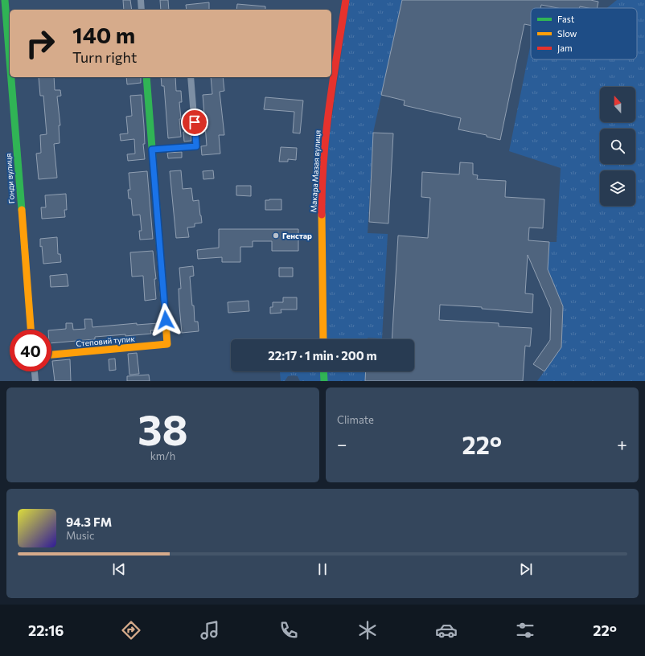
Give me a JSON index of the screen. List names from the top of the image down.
{
  "streets": {
    "street": ["Макара Мазая вулиця", "Гонди вулиця", "Степовий тупик"]
  },
  "places": ["Генстар"],
  "legend": ["Fast", "Slow", "Jam"],
  "north": "top",
  "page": {
    "turn": ["140 m", "Turn right"],
    "limit": "40",
    "trip": "22:17 · 1 min · 200 m",
    "tile": [
      ["38", "km/h"],
      "Climate"
    ],
    "heat": ["−", "22°", "+"],
    "song": ["94.3 FM", "Music"],
    "tabs": ["22:16", "22°"]
  }
}
